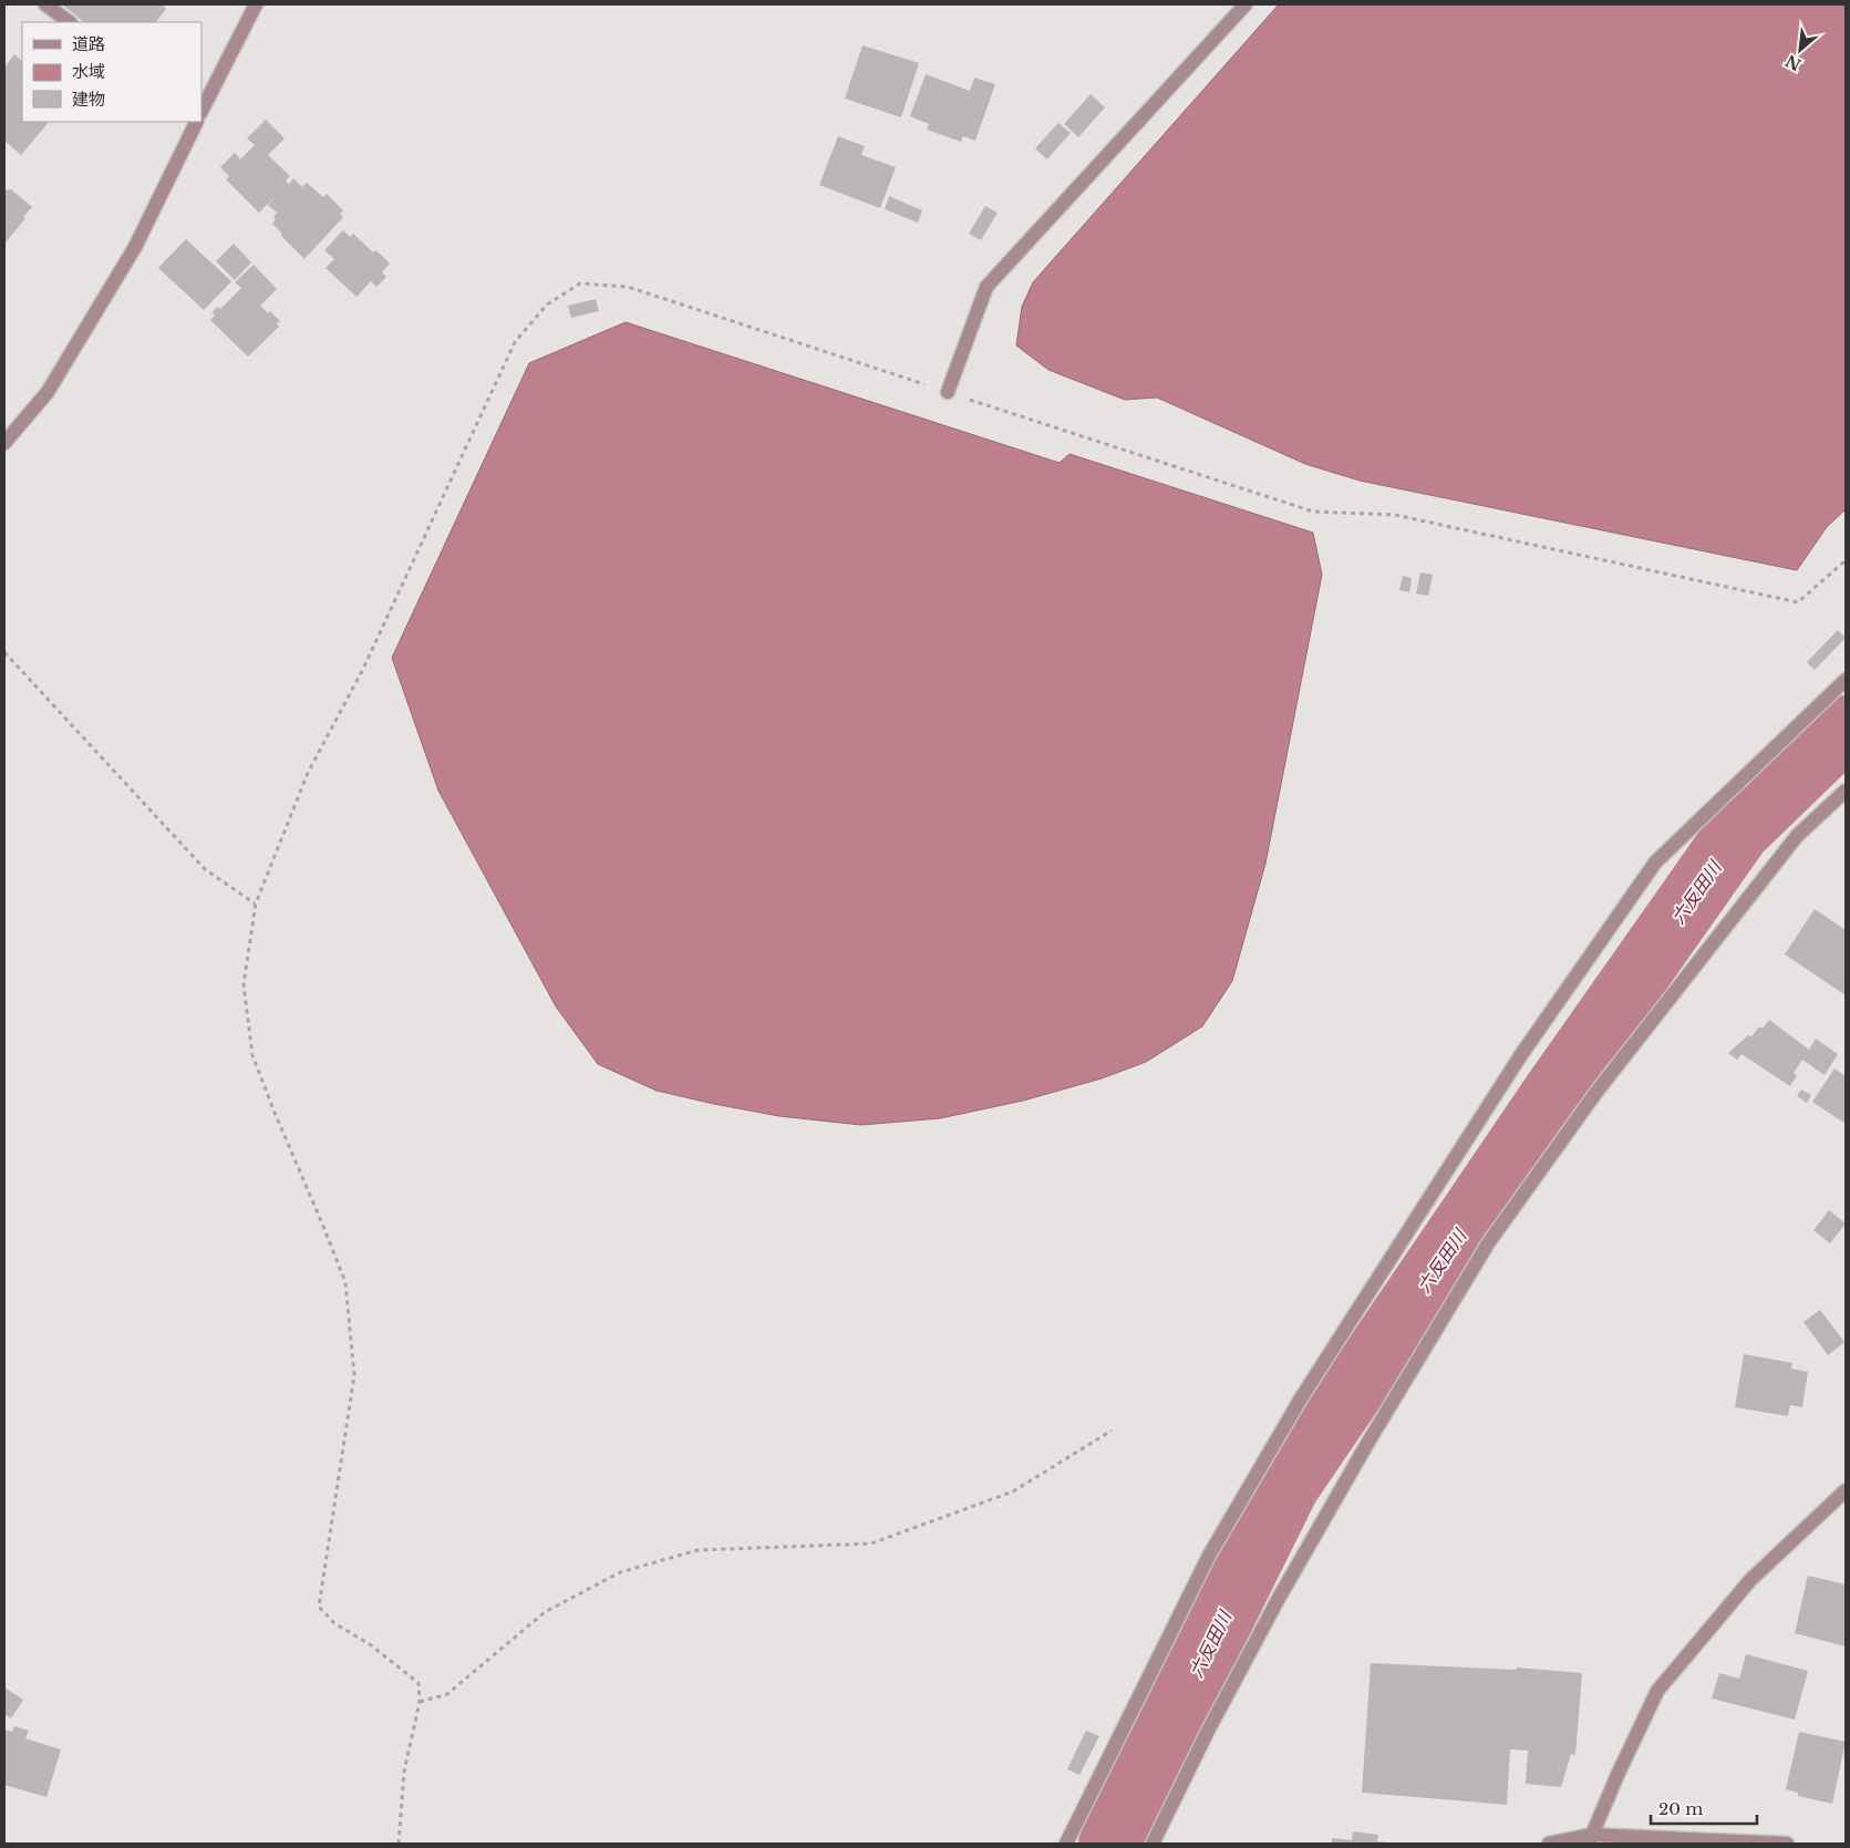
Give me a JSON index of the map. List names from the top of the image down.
{
  "water": ["六反田川"],
  "legend": ["道路", "水域", "建物"],
  "scale_bar": "20 m",
  "north": "bottom left"
}
